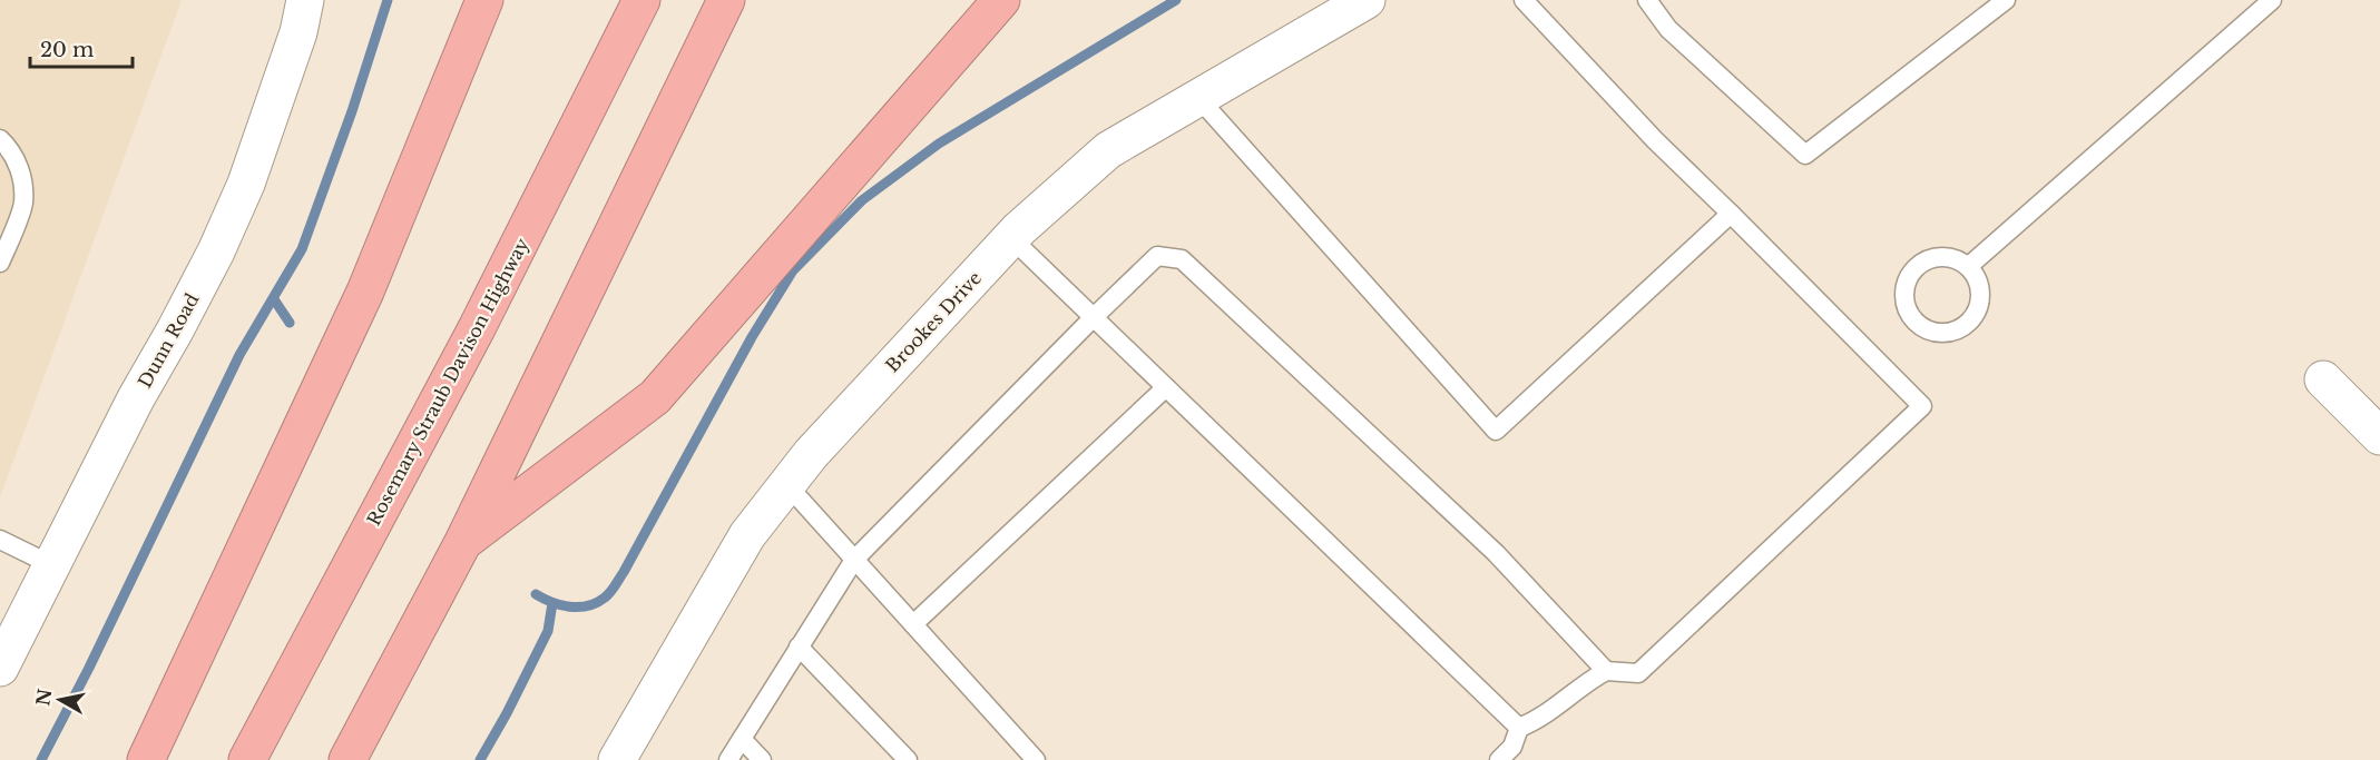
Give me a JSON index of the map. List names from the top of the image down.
{
  "streets": {
    "highway": ["Rosemary Straub Davison Highway"],
    "street": ["Brookes Drive", "Dunn Road"]
  },
  "scale_bar": "20 m",
  "north": "left"
}
